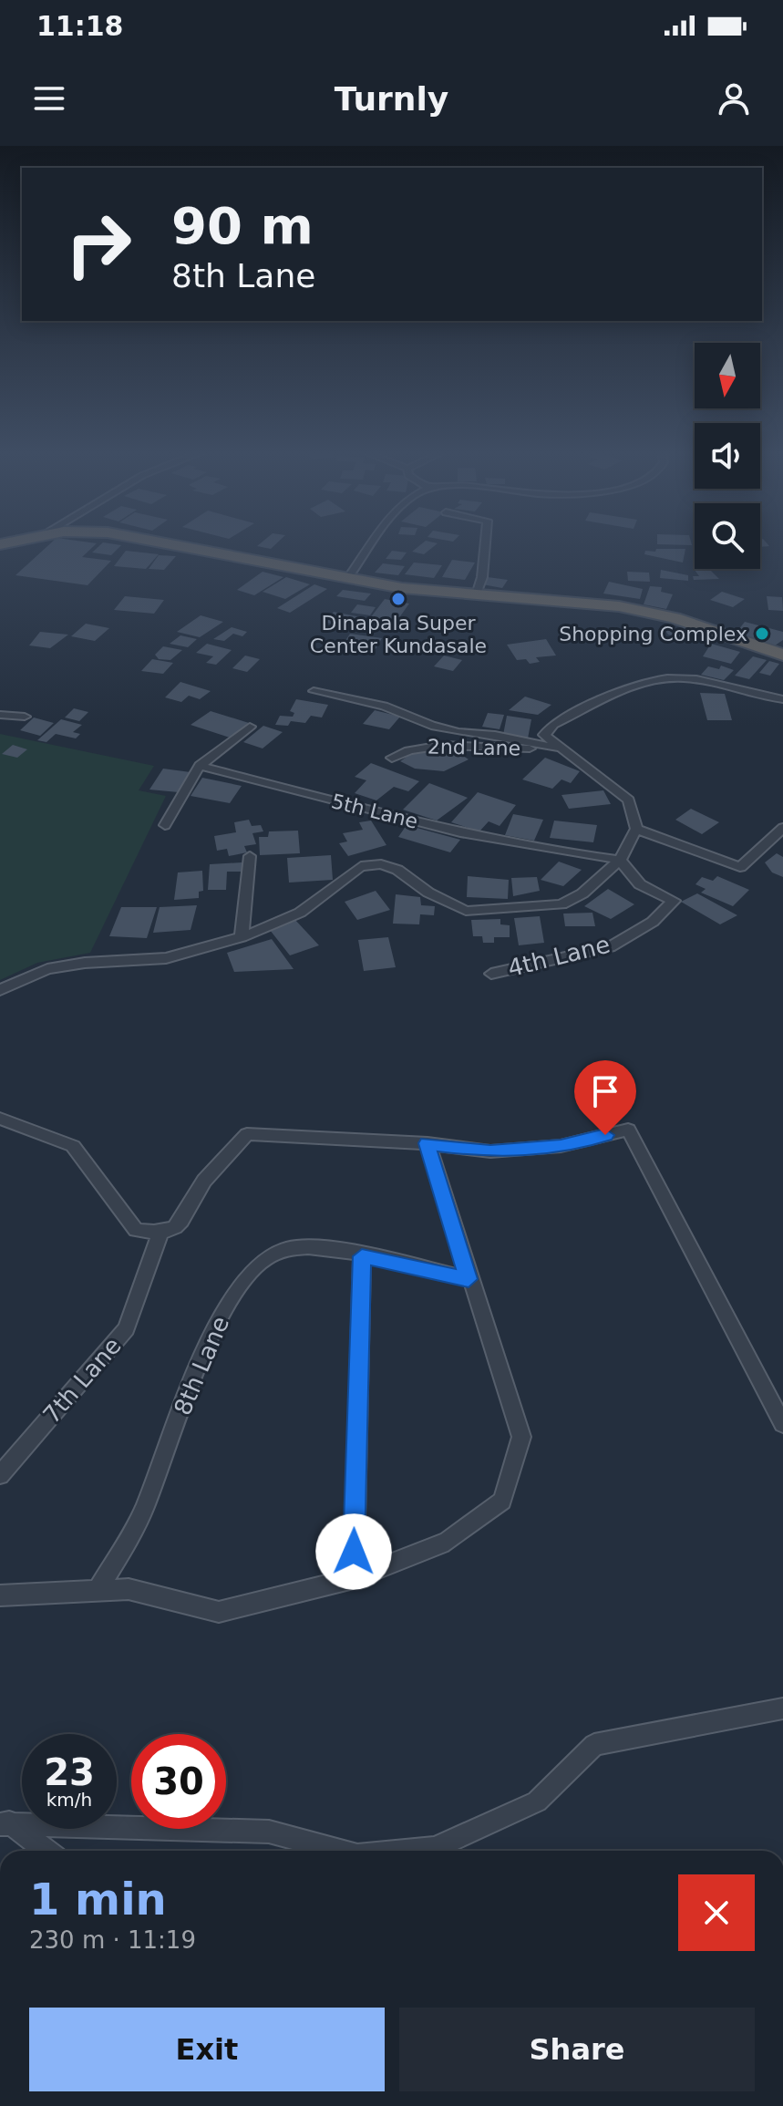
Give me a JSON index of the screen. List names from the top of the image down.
{
  "streets": {
    "street": [
      "2nd Lane",
      "5th Lane",
      "4th Lane",
      "8th Lane",
      "7th Lane"
    ]
  },
  "crossings": [
    ["5th Lane", "4th Lane"]
  ],
  "places": ["Dinapala Super Center Kundasale", "Shopping Complex"],
  "north": "bottom",
  "page": {
    "status": "11:18",
    "header": "Turnly",
    "turn": ["90 m", "8th Lane"],
    "speed": "23 km/h",
    "limit": "30",
    "heading": ["1 min", "230 m · 11:19"],
    "buttons": ["Exit", "Share"]
  }
}
